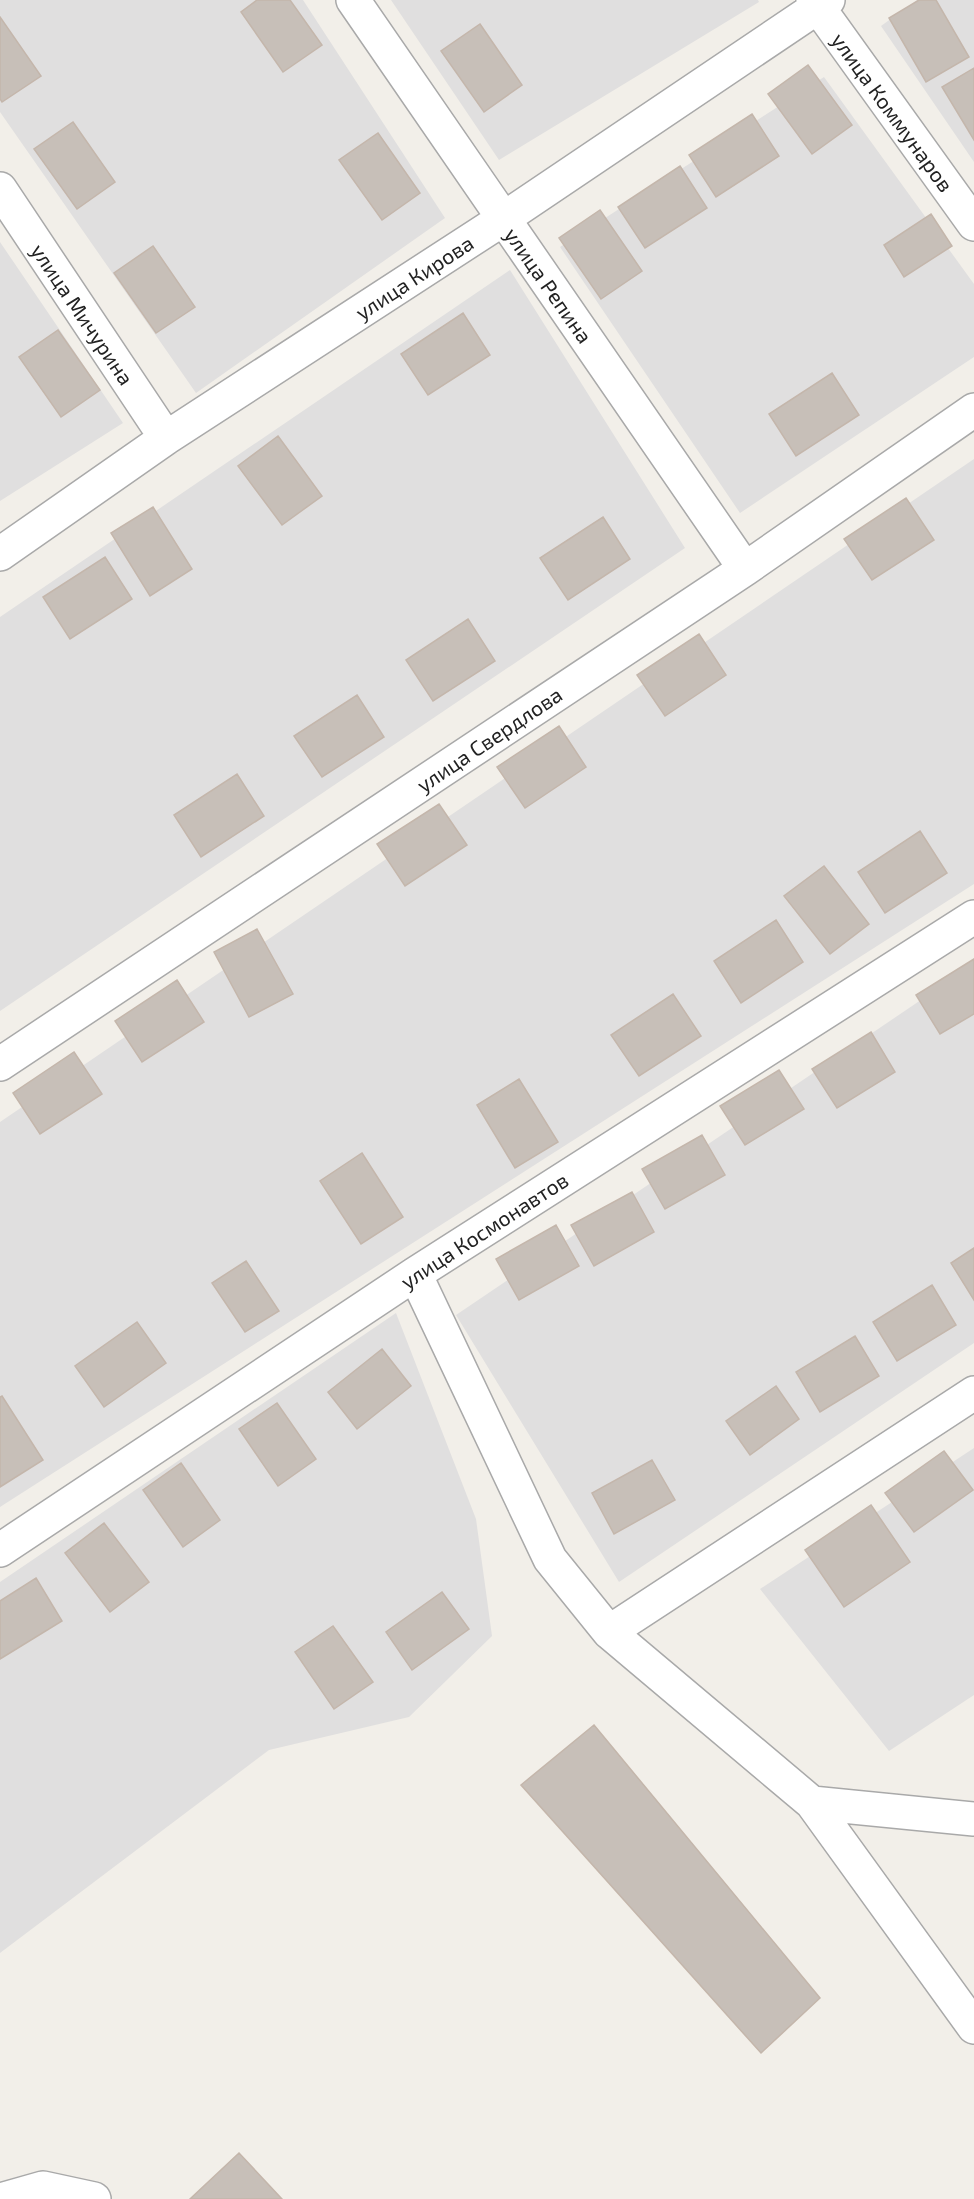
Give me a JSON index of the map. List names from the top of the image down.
{
  "streets": {
    "street": [
      "улица Коммунаров",
      "улица Кирова",
      "улица Репина",
      "улица Мичурина",
      "улица Свердлова",
      "улица Космонавтов"
    ]
  },
  "crossings": [
    ["улица Коммунаров", "улица Кирова"],
    ["улица Кирова", "улица Репина"],
    ["улица Кирова", "улица Мичурина"],
    ["улица Репина", "улица Свердлова"]
  ]
}
